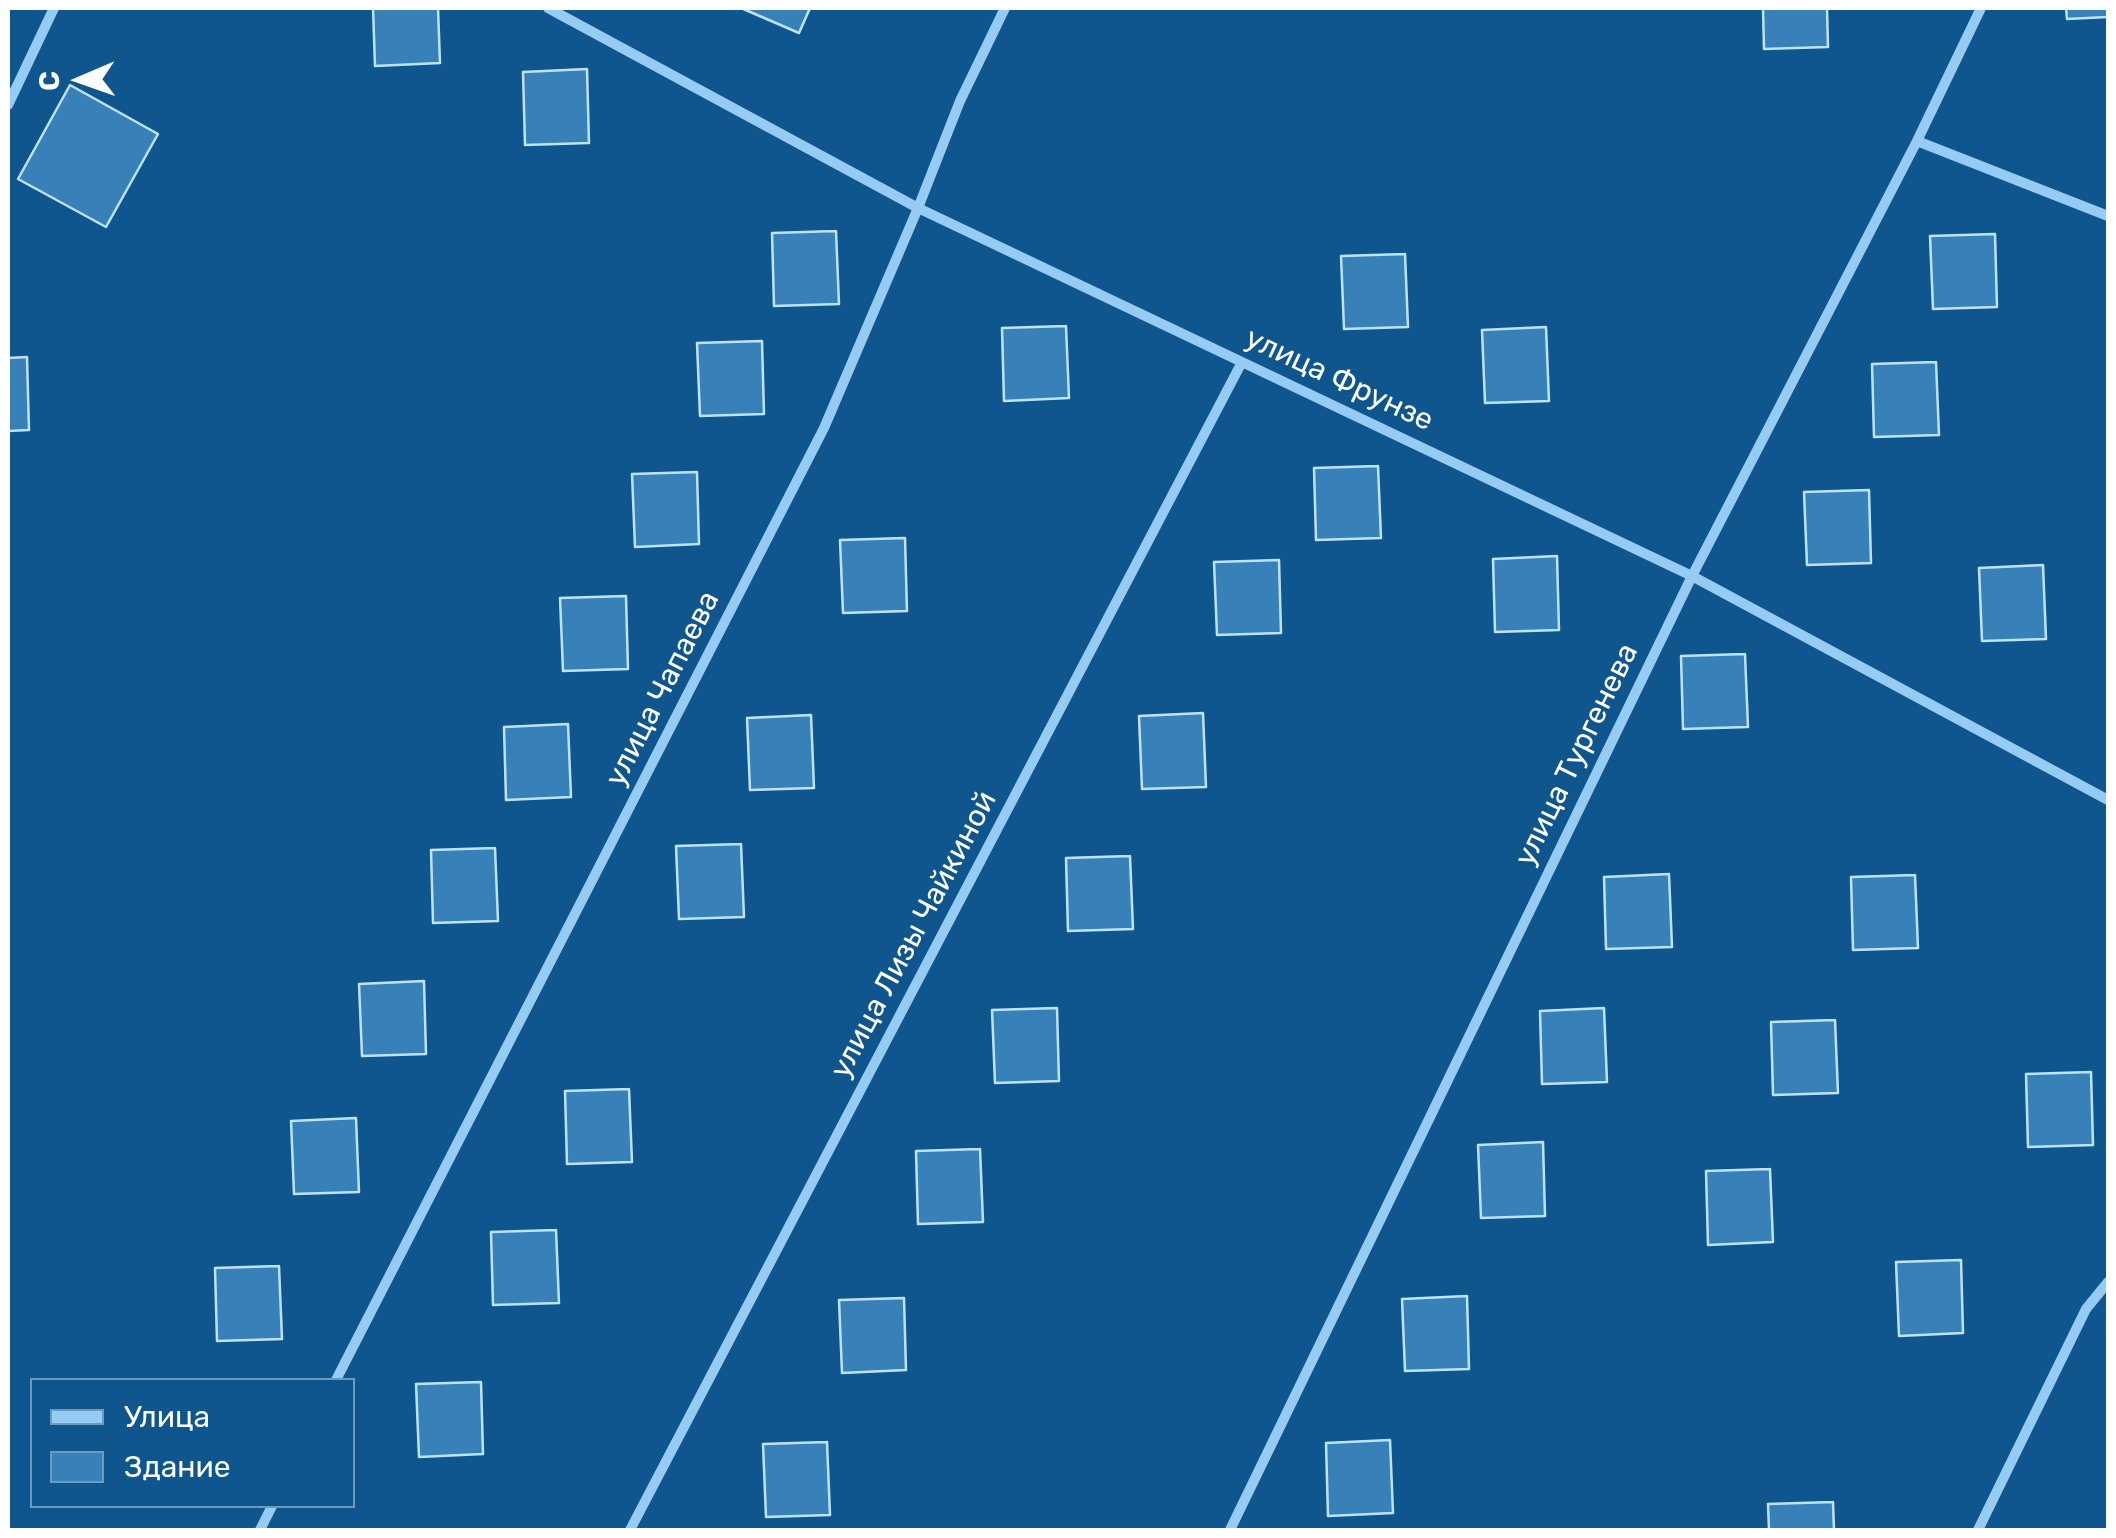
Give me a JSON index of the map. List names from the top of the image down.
{
  "streets": {
    "street": [
      "улица Фрунзе",
      "улица Чапаева",
      "улица Тургенева",
      "улица Лизы Чайкиной"
    ]
  },
  "crossings": [
    ["улица Фрунзе", "улица Чапаева"],
    ["улица Фрунзе", "улица Тургенева"],
    ["улица Фрунзе", "улица Лизы Чайкиной"]
  ],
  "legend": ["Улица", "Здание"],
  "north": "left"
}
